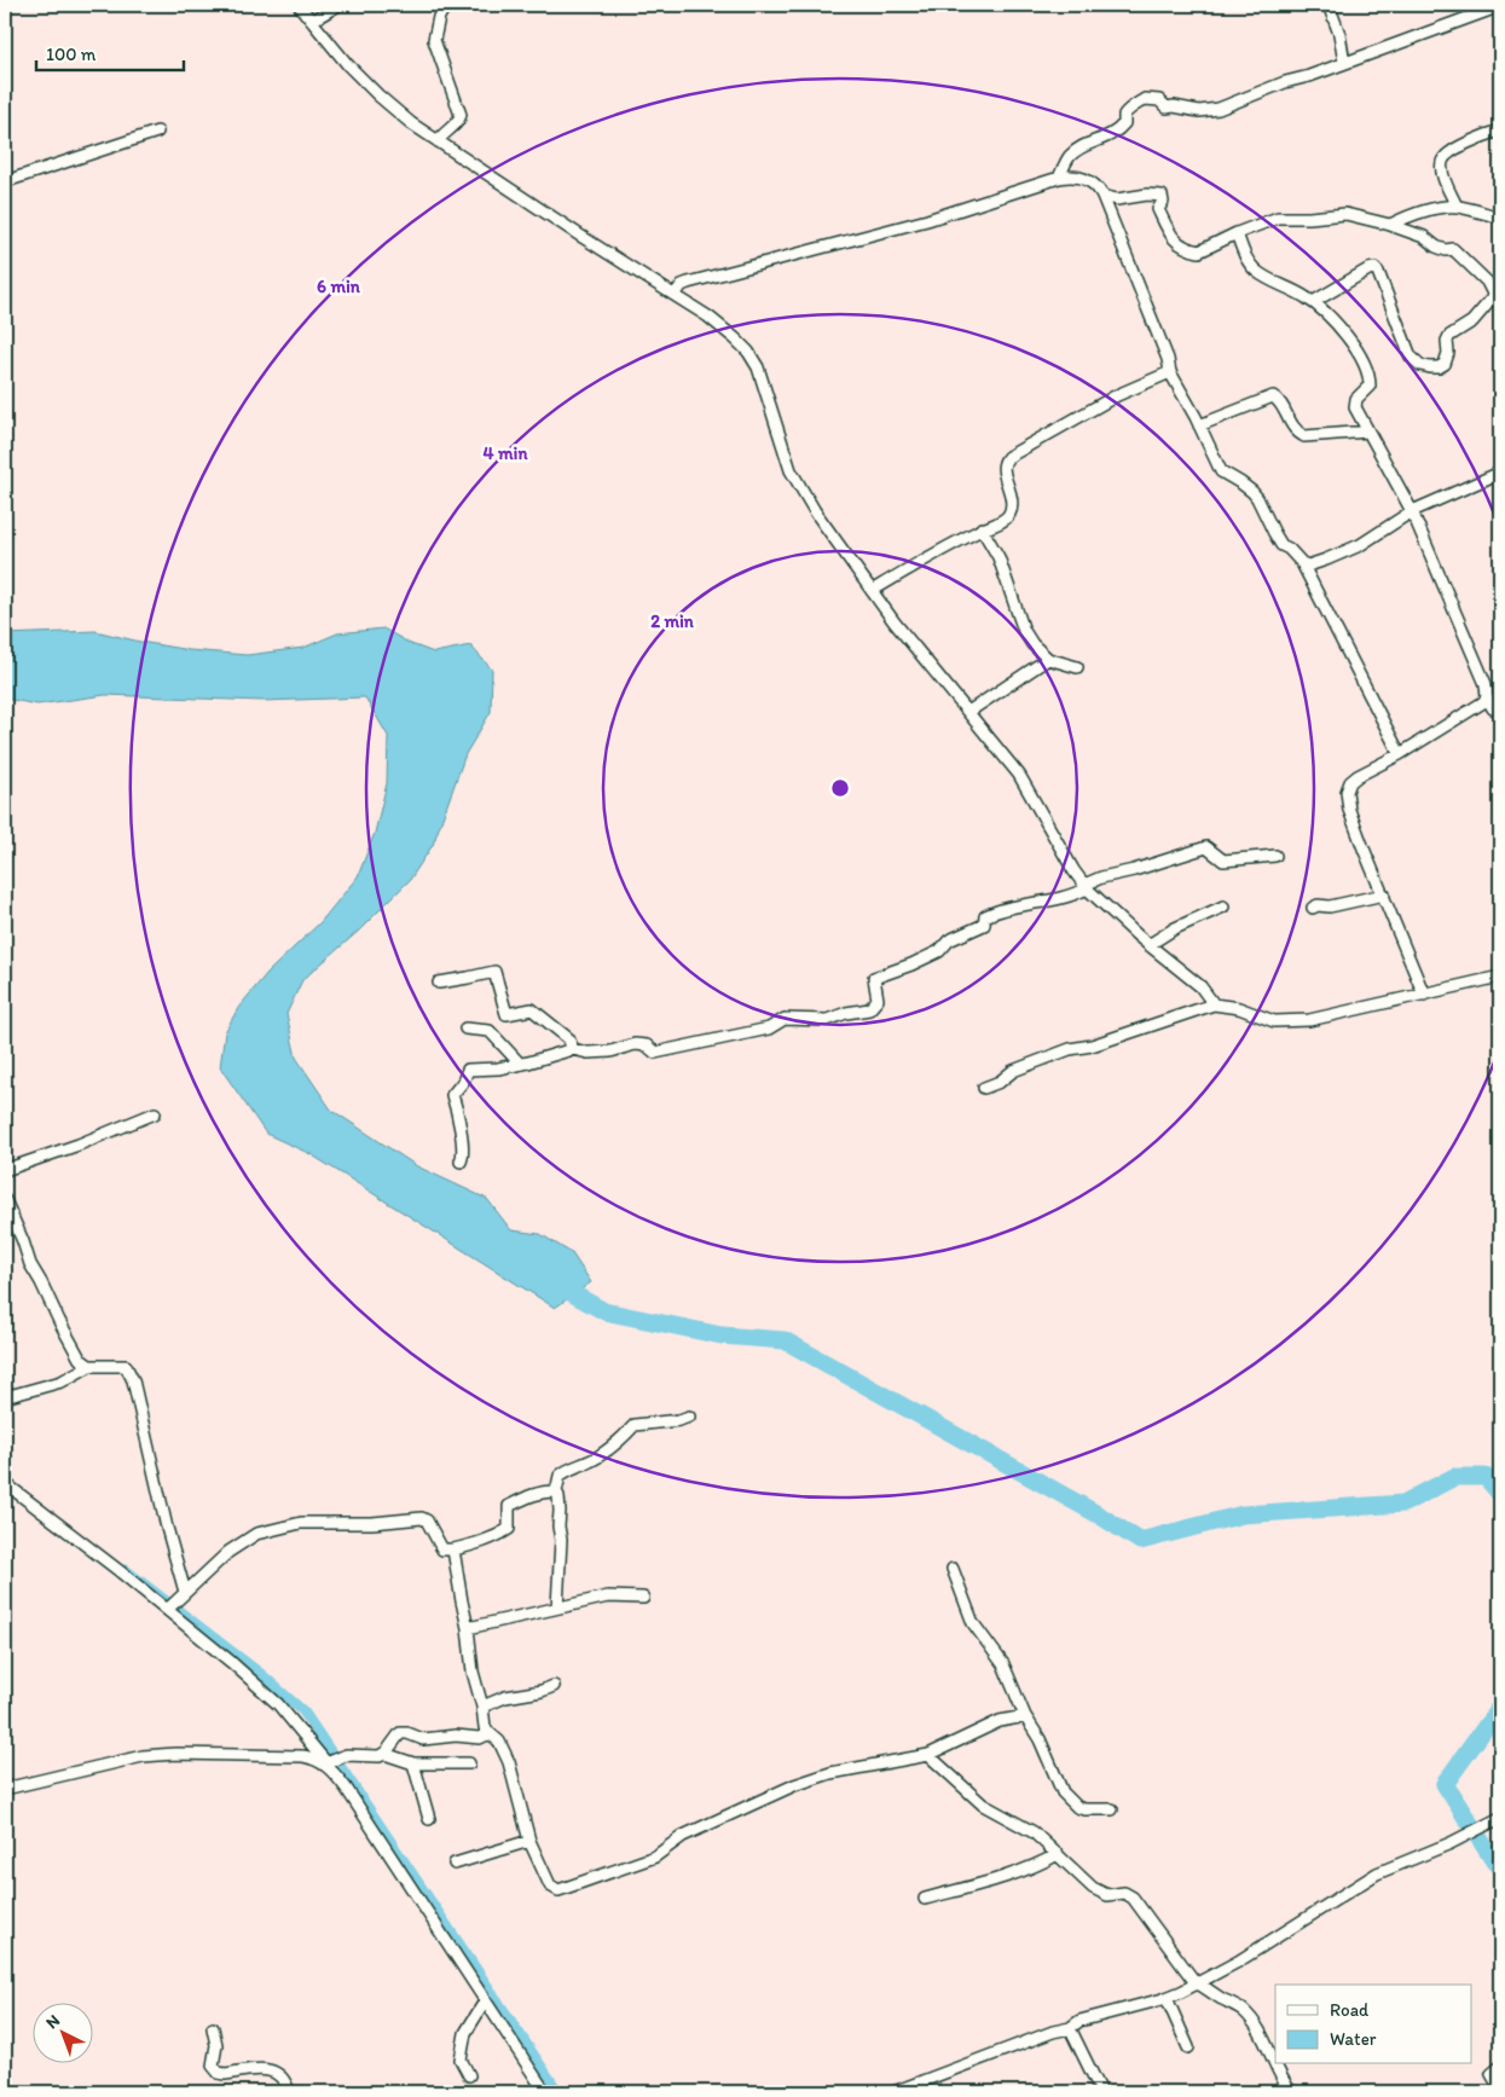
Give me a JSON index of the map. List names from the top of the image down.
{
  "legend": ["Road", "Water"],
  "scale_bar": "100 m",
  "north": "top left",
  "rings": ["6 min", "4 min", "2 min"]
}
